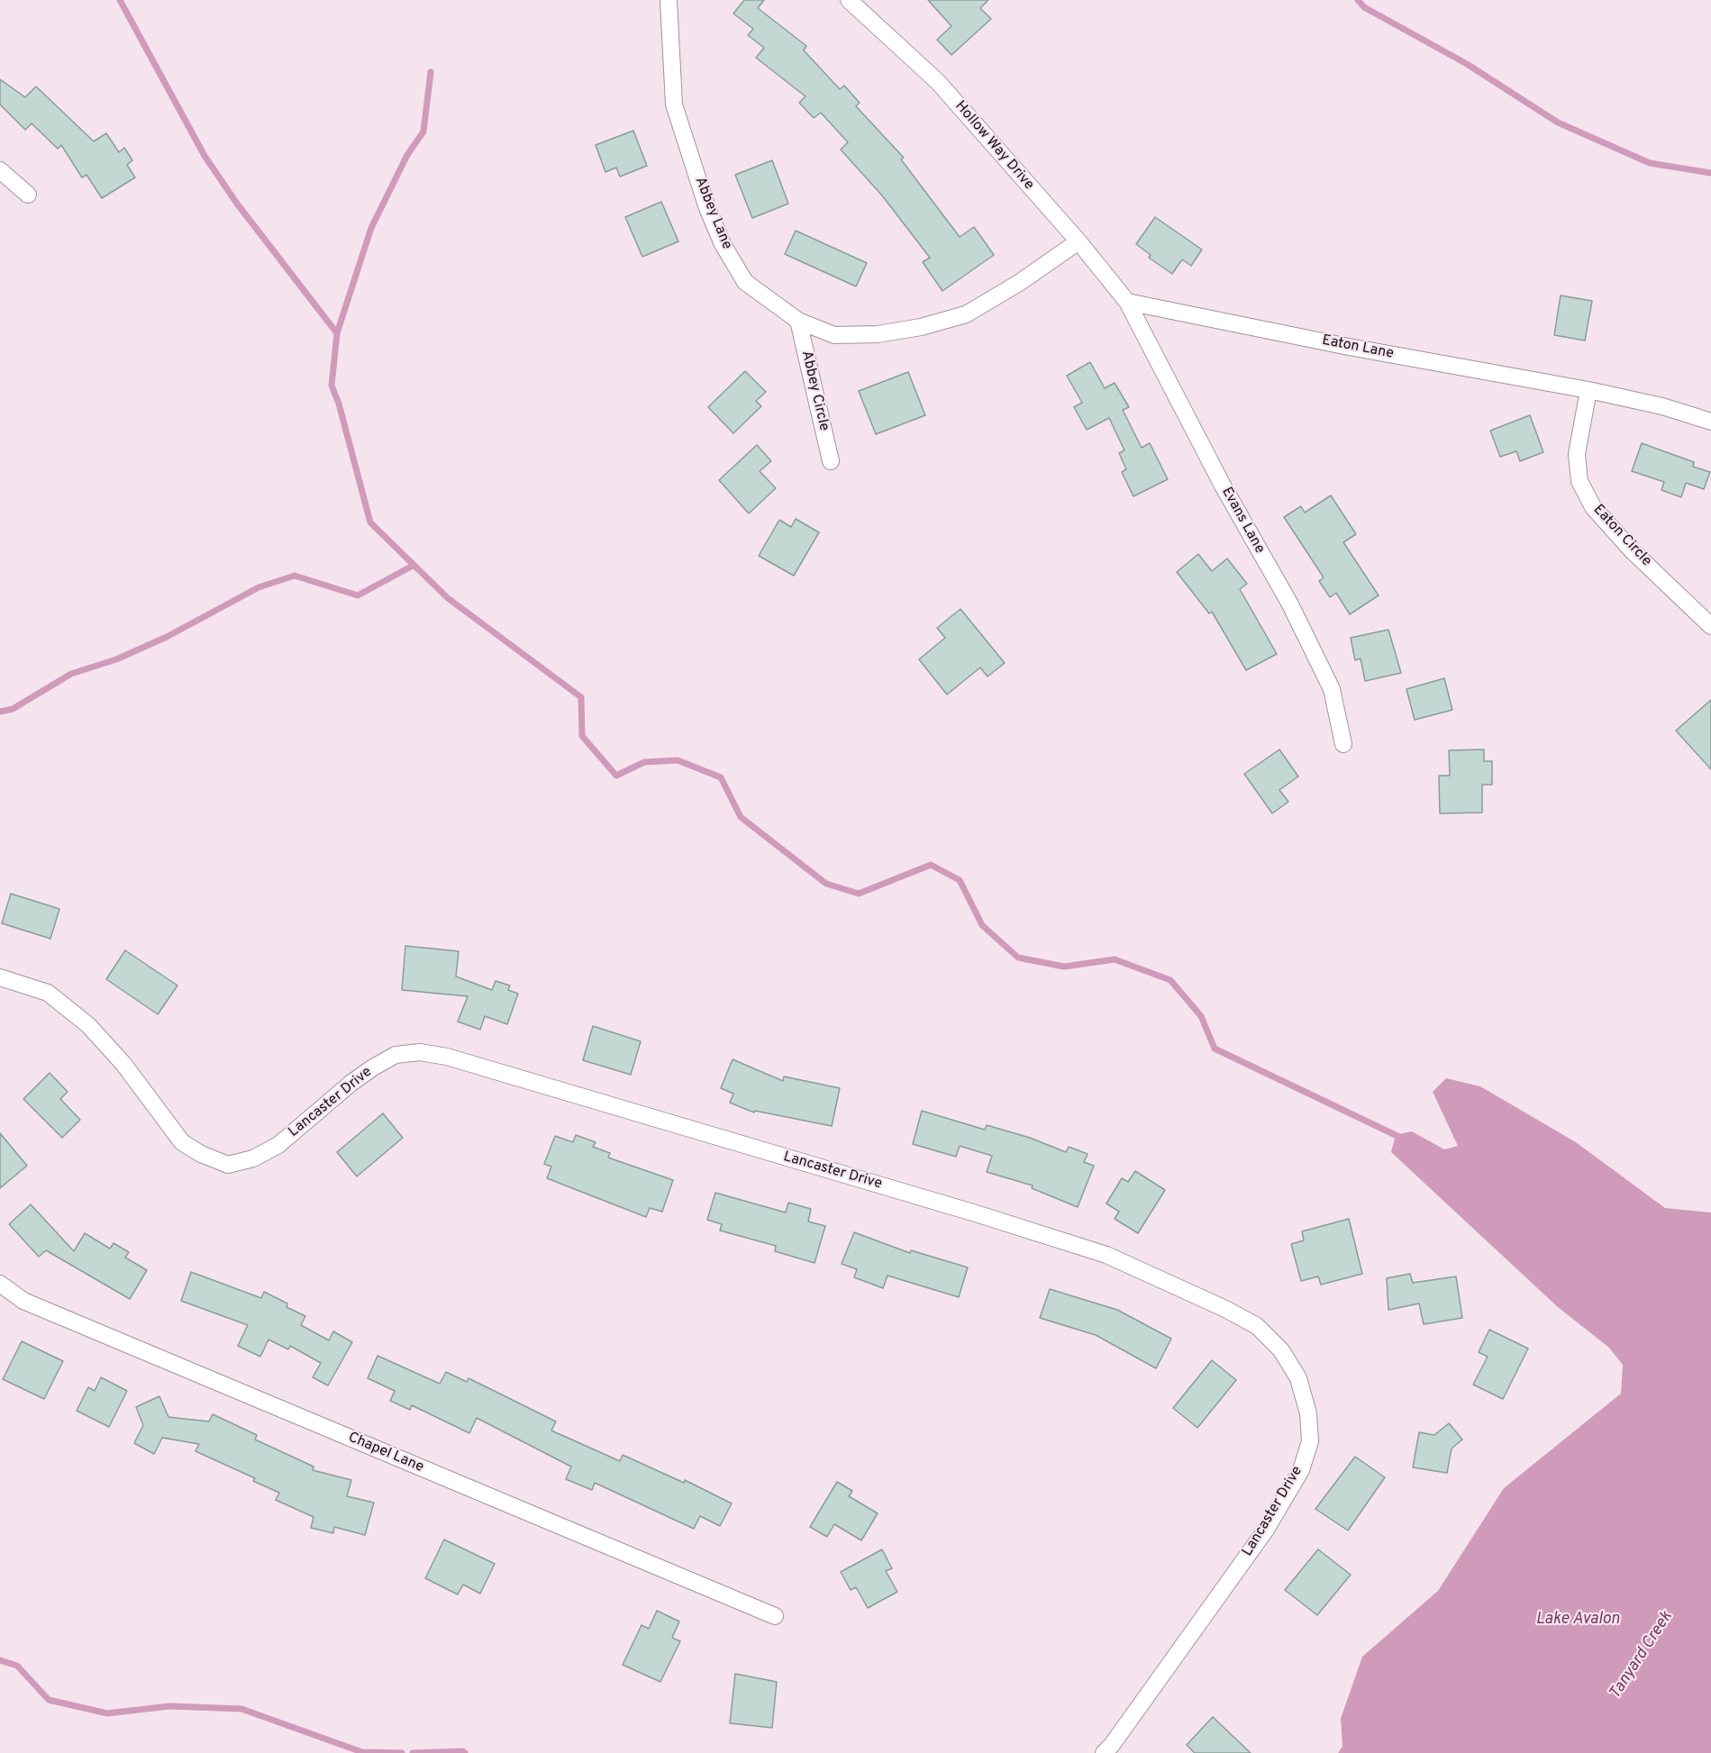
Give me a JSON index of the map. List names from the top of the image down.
{
  "streets": {
    "street": [
      "Hollow Way Drive",
      "Abbey Lane",
      "Eaton Lane",
      "Abbey Circle",
      "Evans Lane",
      "Eaton Circle",
      "Lancaster Drive",
      "Chapel Lane"
    ]
  },
  "crossings": [
    ["Hollow Way Drive", "Abbey Lane"],
    ["Hollow Way Drive", "Eaton Lane"],
    ["Hollow Way Drive", "Evans Lane"],
    ["Abbey Lane", "Abbey Circle"],
    ["Eaton Lane", "Evans Lane"],
    ["Eaton Lane", "Eaton Circle"]
  ],
  "water": ["Lake Avalon", "Tanyard Creek"]
}
